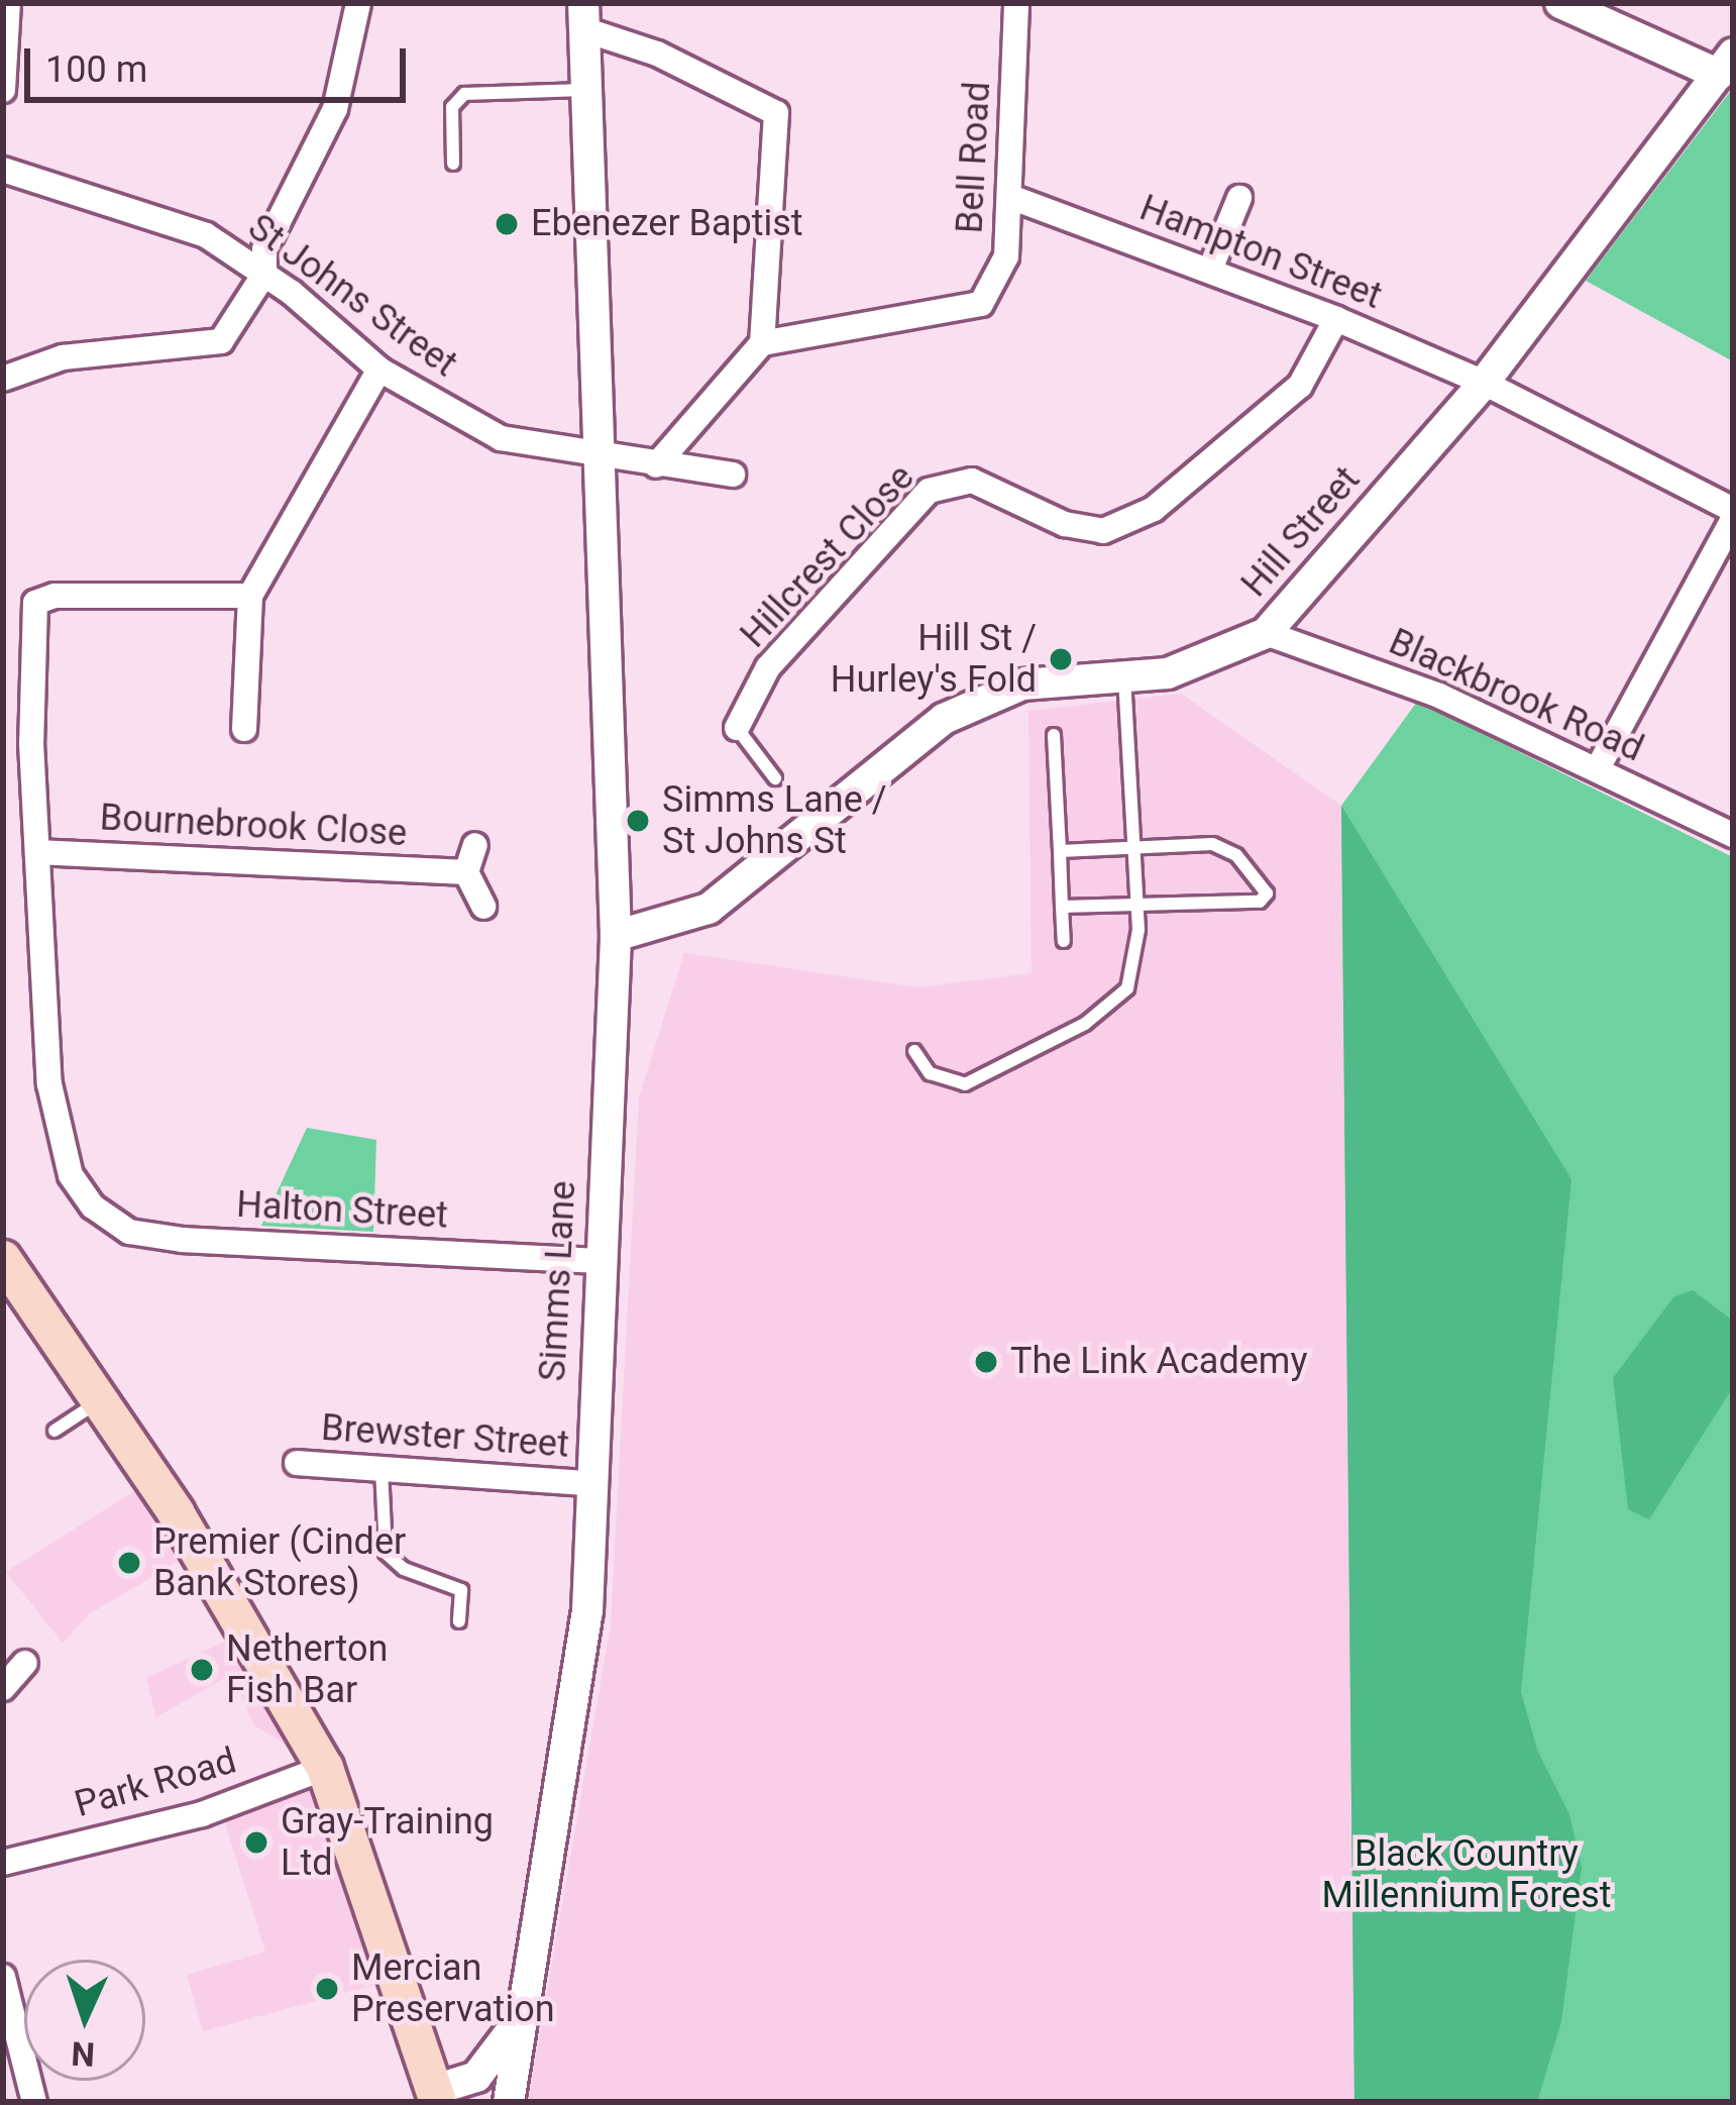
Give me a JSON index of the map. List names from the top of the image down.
{
  "streets": {
    "street": [
      "Bell Road",
      "Hampton Street",
      "St Johns Street",
      "Hill Street",
      "Hillcrest Close",
      "Blackbrook Road",
      "Bournebrook Close",
      "Halton Street",
      "Simms Lane",
      "Brewster Street",
      "Park Road"
    ]
  },
  "crossings": [
    ["Bell Road", "Hampton Street"],
    ["Hampton Street", "Hill Street"],
    ["Hampton Street", "Hillcrest Close"],
    ["St Johns Street", "Simms Lane"],
    ["Hill Street", "Blackbrook Road"],
    ["Hill Street", "Simms Lane"],
    ["Bournebrook Close", "Halton Street"],
    ["Halton Street", "Simms Lane"],
    ["Simms Lane", "Brewster Street"]
  ],
  "parks": ["Black Country Millennium Forest"],
  "places": [
    "Ebenezer Baptist",
    "Hill St / Hurley's Fold",
    "Simms Lane / St Johns St",
    "The Link Academy",
    "Premier (Cinder Bank Stores)",
    "Netherton Fish Bar",
    "Gray-Training Ltd",
    "Mercian Preservation"
  ],
  "scale_bar": "100 m",
  "north": "bottom"
}
